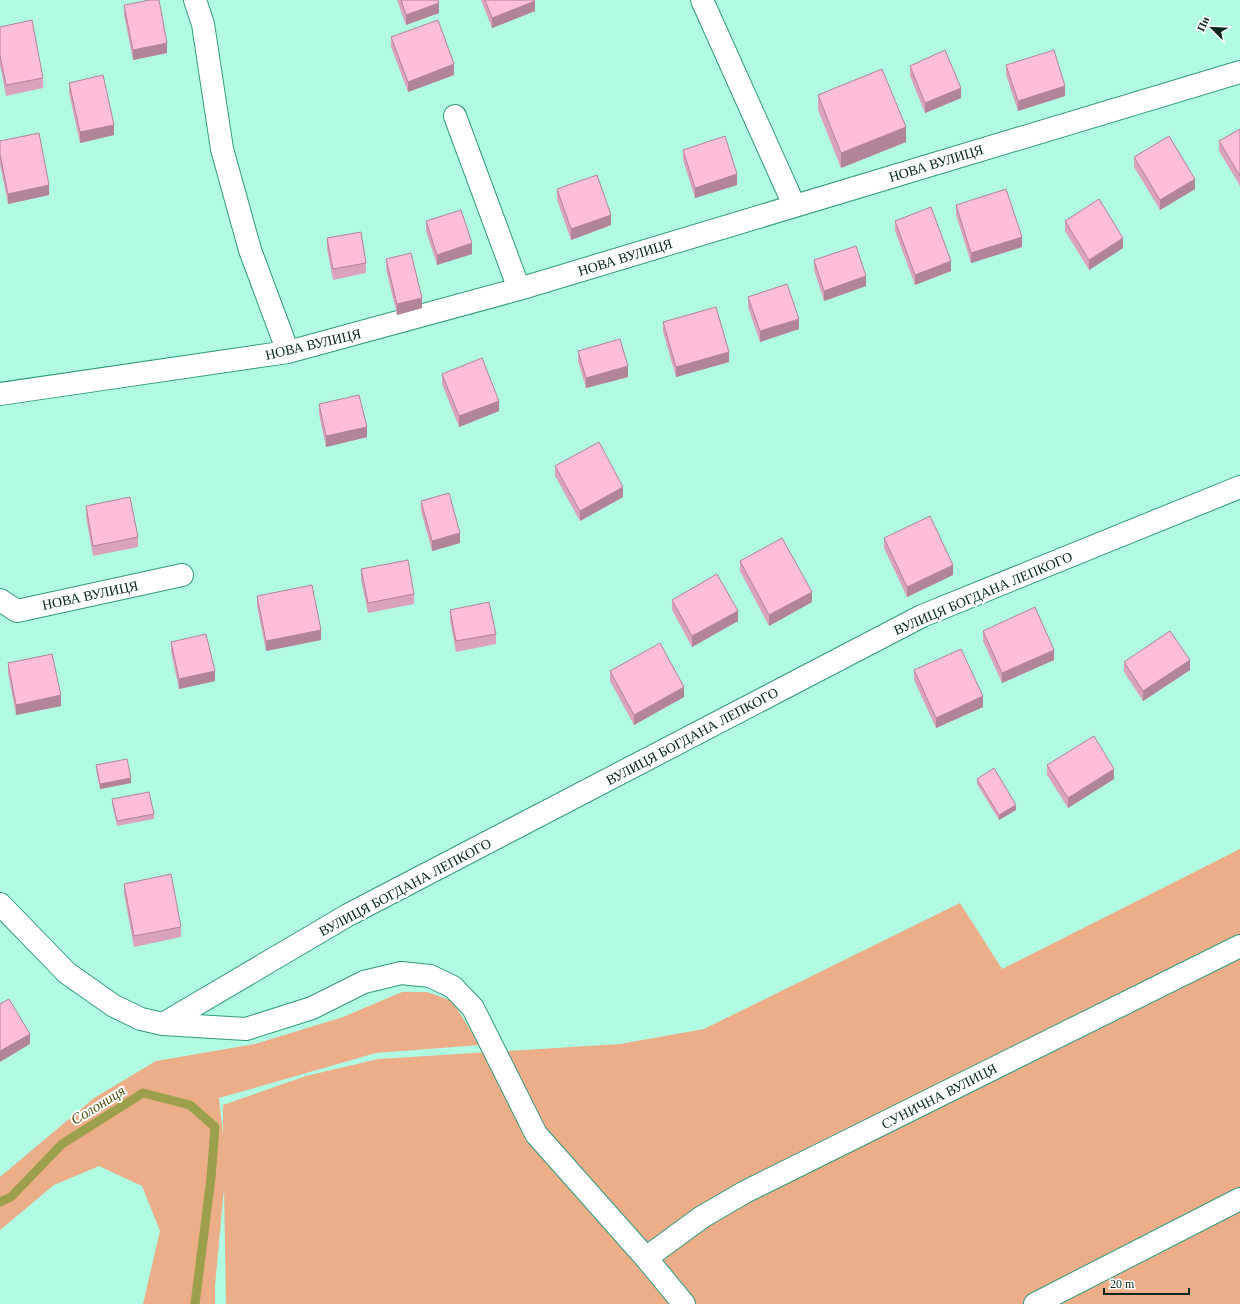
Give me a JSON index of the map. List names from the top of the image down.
{
  "streets": {
    "street": ["НОВА ВУЛИЦЯ", "ВУЛИЦЯ БОГДАНА ЛЕПКОГО", "СУНИЧНА ВУЛИЦЯ"]
  },
  "water": ["Солониця"],
  "scale_bar": "20 m",
  "north": "top left"
}
